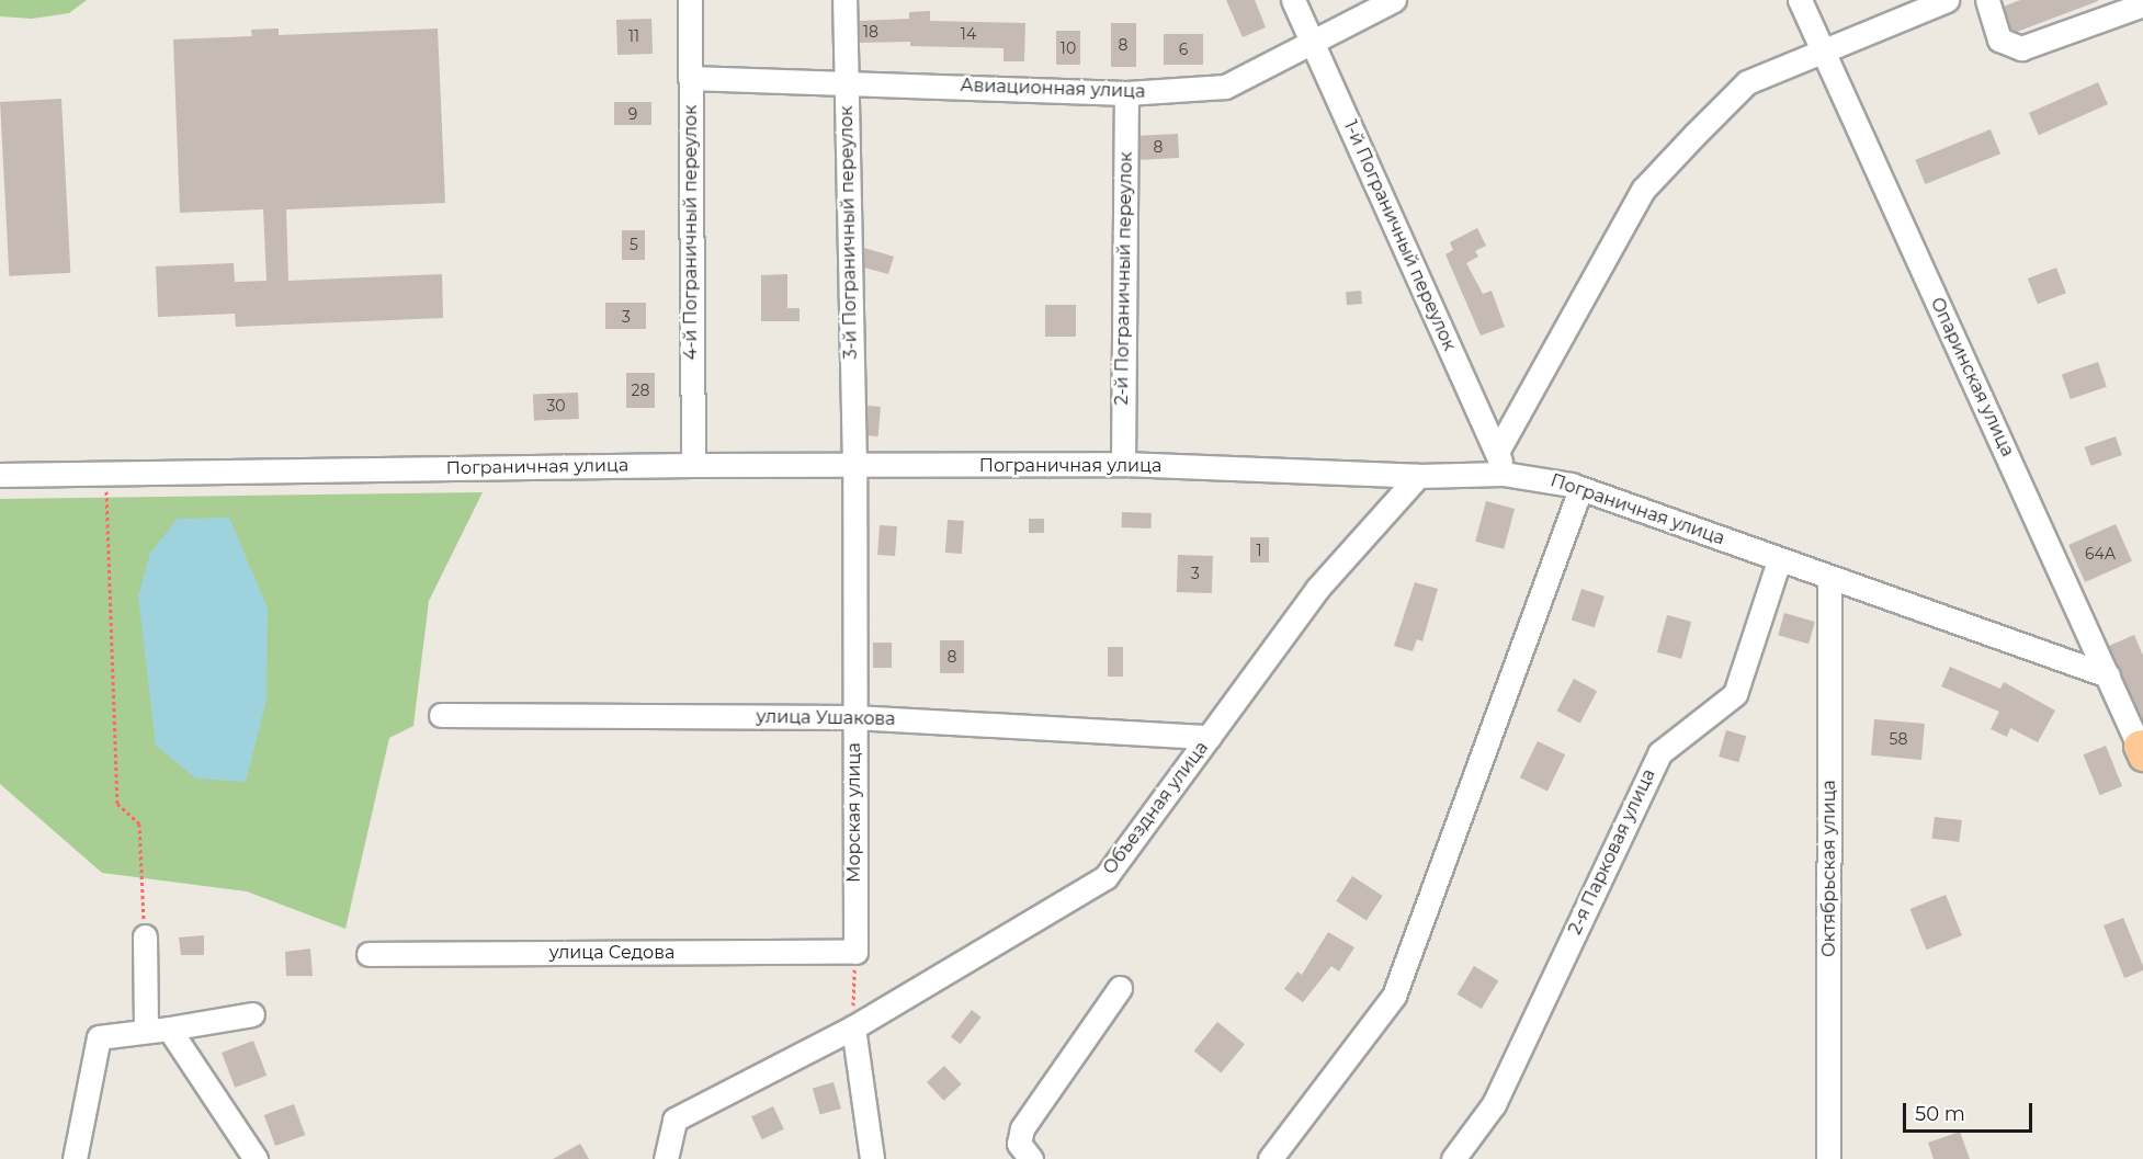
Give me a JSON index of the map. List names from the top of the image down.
{
  "streets": {
    "street": [
      "Авиационная улица",
      "4-й Пограничный переулок",
      "3-й Пограничный переулок",
      "1-й Пограничный переулок",
      "2-й Пограничный переулок",
      "Опаринская улица",
      "Пограничная улица",
      "улица Ушакова",
      "Объездная улица",
      "Морская улица",
      "2-я Парковая улица",
      "Октябрьская улица",
      "улица Седова"
    ]
  },
  "crossings": [
    ["Авиационная улица", "4-й Пограничный переулок"],
    ["Авиационная улица", "3-й Пограничный переулок"],
    ["Авиационная улица", "1-й Пограничный переулок"],
    ["Авиационная улица", "2-й Пограничный переулок"],
    ["4-й Пограничный переулок", "Пограничная улица"],
    ["3-й Пограничный переулок", "Пограничная улица"],
    ["3-й Пограничный переулок", "Морская улица"],
    ["1-й Пограничный переулок", "Пограничная улица"],
    ["2-й Пограничный переулок", "Пограничная улица"],
    ["Опаринская улица", "Пограничная улица"],
    ["Пограничная улица", "Объездная улица"],
    ["Пограничная улица", "Морская улица"],
    ["Пограничная улица", "2-я Парковая улица"],
    ["Пограничная улица", "Октябрьская улица"],
    ["улица Ушакова", "Объездная улица"],
    ["улица Ушакова", "Морская улица"],
    ["Морская улица", "улица Седова"]
  ],
  "house_numbers": [
    "18",
    "14",
    "11",
    "8",
    "10",
    "6",
    "9",
    "8",
    "5",
    "3",
    "28",
    "30",
    "1",
    "64А",
    "3",
    "8",
    "58"
  ],
  "scale_bar": "50 m"
}
